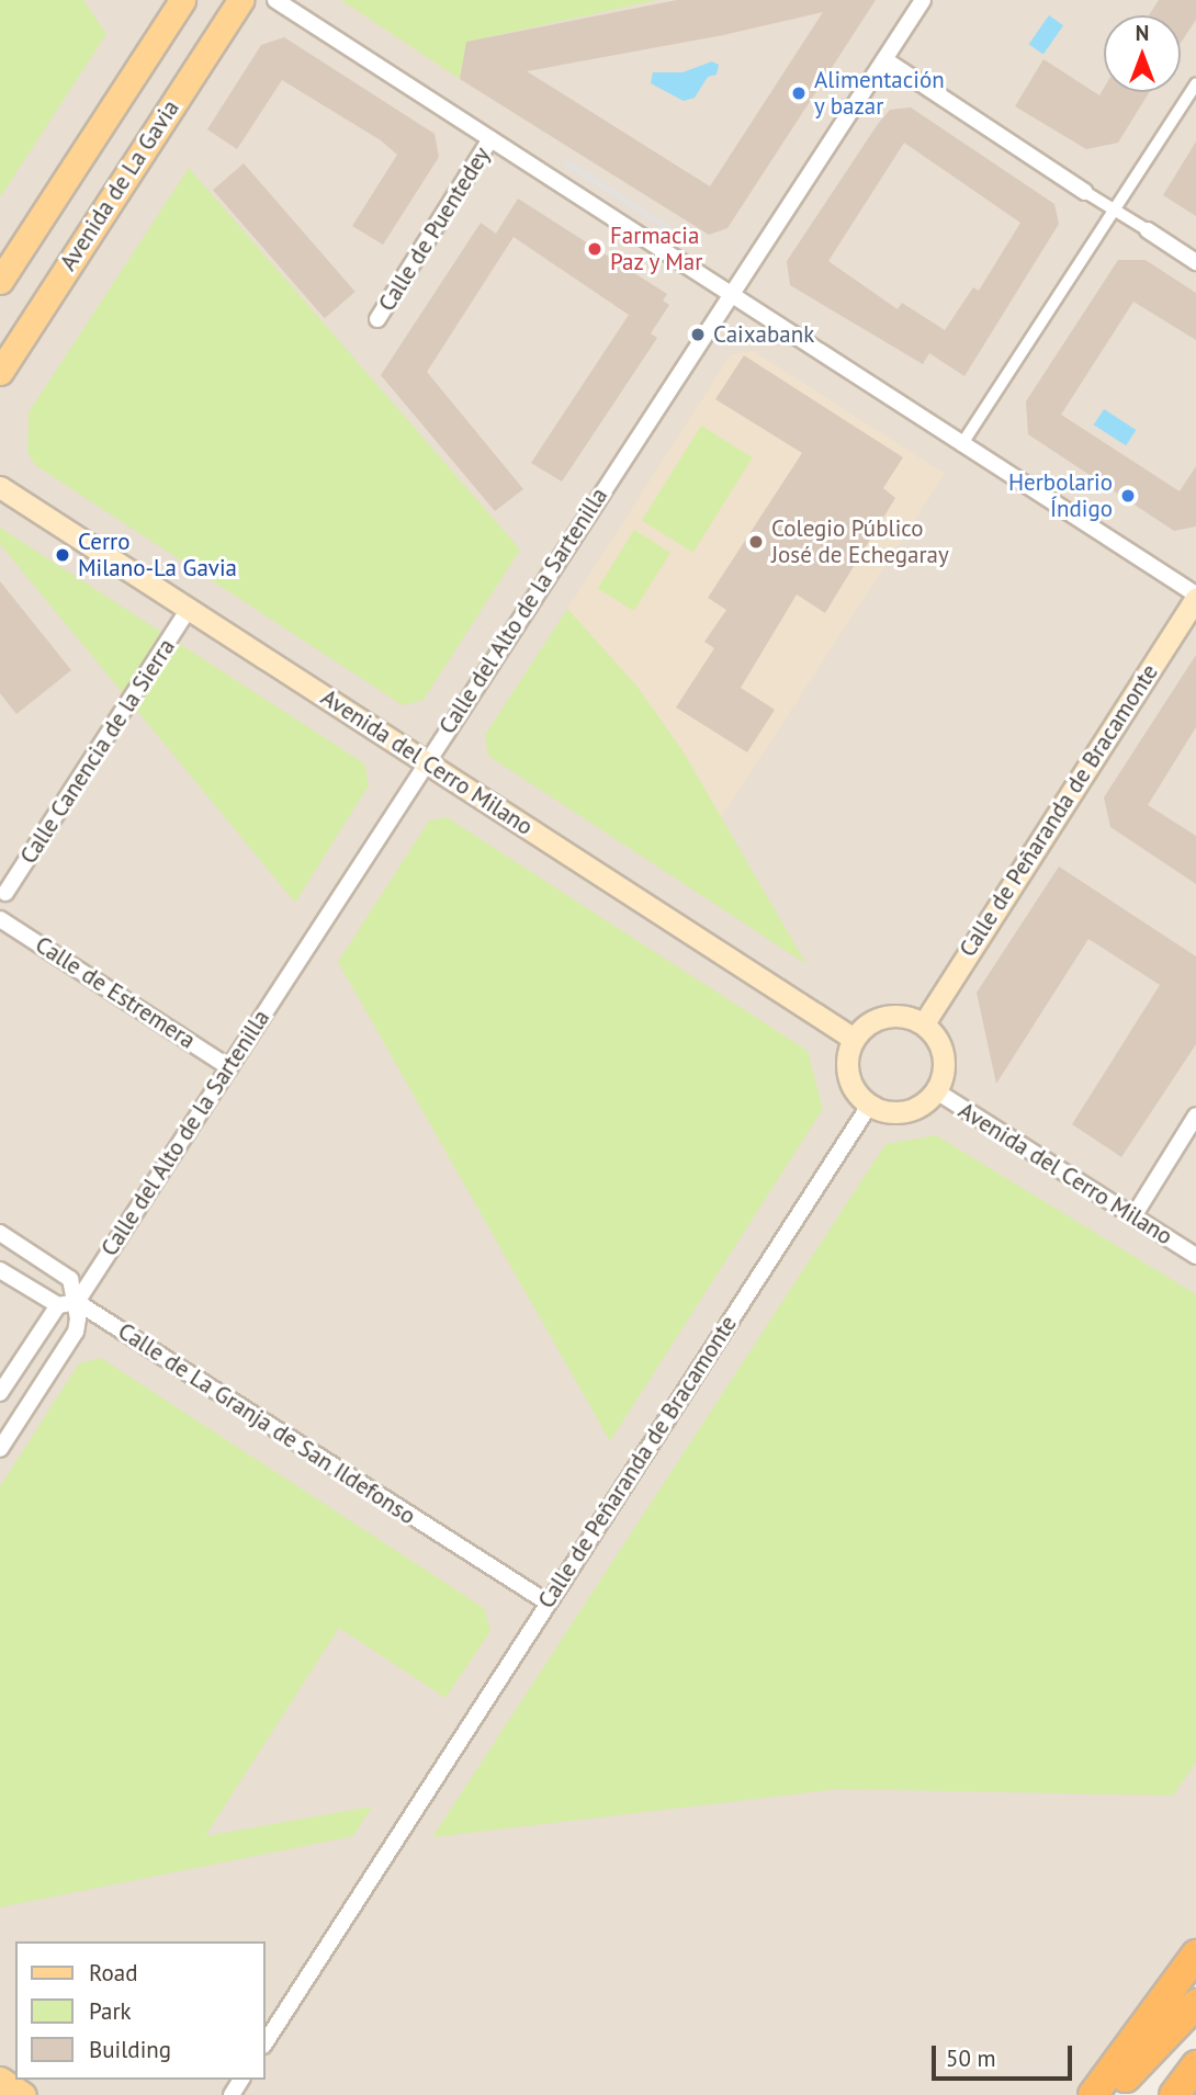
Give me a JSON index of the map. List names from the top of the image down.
{
  "streets": {
    "main road": ["Avenida de La Gavia", "Avenida del Cerro Milano", "Calle de Peñaranda de Bracamonte"],
    "street": [
      "Calle de Puentedey",
      "Calle del Alto de la Sartenilla",
      "Calle Canencia de la Sierra",
      "Calle de Estremera",
      "Calle de La Granja de San Ildefonso"
    ]
  },
  "crossings": [
    ["Calle de Puentedey", "Calle del Alto de la Sartenilla"],
    ["Calle de Puentedey", "Calle de Peñaranda de Bracamonte"],
    ["Calle del Alto de la Sartenilla", "Avenida del Cerro Milano"],
    ["Calle del Alto de la Sartenilla", "Calle de Estremera"],
    ["Calle del Alto de la Sartenilla", "Calle de La Granja de San Ildefonso"],
    ["Calle Canencia de la Sierra", "Avenida del Cerro Milano"],
    ["Avenida del Cerro Milano", "Calle de Peñaranda de Bracamonte"],
    ["Calle de Peñaranda de Bracamonte", "Calle de La Granja de San Ildefonso"]
  ],
  "places": [
    "Alimentación y bazar",
    "Farmacia Paz y Mar",
    "Caixabank",
    "Herbolario Índigo",
    "Colegio Público José de Echegaray",
    "Cerro Milano-La Gavia"
  ],
  "legend": ["Road", "Park", "Building"],
  "scale_bar": "50 m",
  "north": "top"
}
